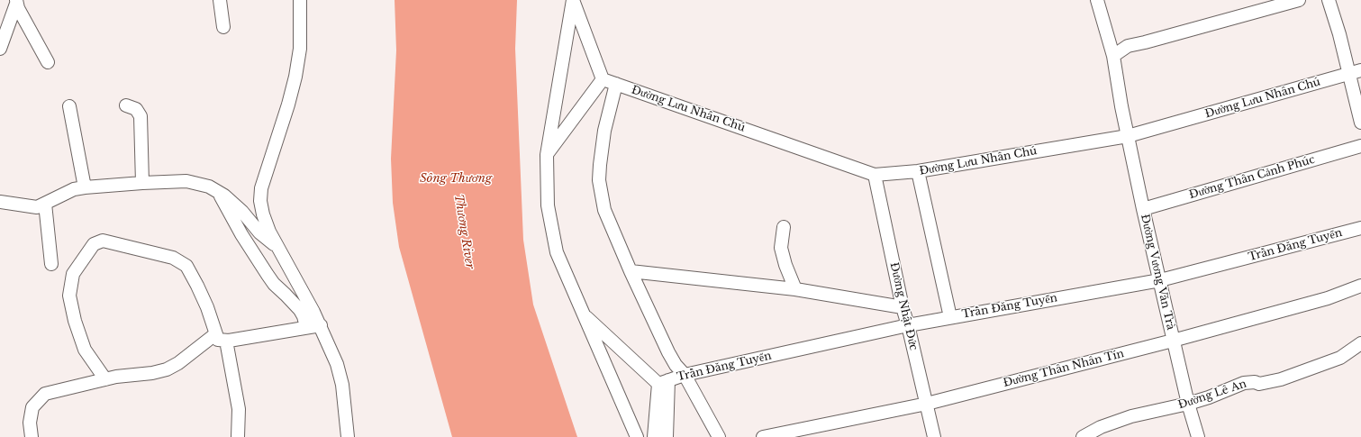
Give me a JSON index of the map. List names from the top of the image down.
{
  "streets": {
    "street": [
      "Đường Lưu Nhân Chú",
      "Đường Thân Cảnh Phúc",
      "Trần Đăng Tuyển",
      "Đường Vương Văn Trà",
      "Đường Nhật Đức",
      "Đường Thân Nhân Tín",
      "Đường Lê An"
    ]
  },
  "crossings": [
    ["Đường Lưu Nhân Chú", "Đường Vương Văn Trà"],
    ["Đường Lưu Nhân Chú", "Đường Nhật Đức"],
    ["Đường Thân Cảnh Phúc", "Đường Vương Văn Trà"],
    ["Trần Đăng Tuyển", "Đường Vương Văn Trà"],
    ["Trần Đăng Tuyển", "Đường Nhật Đức"],
    ["Đường Vương Văn Trà", "Đường Thân Nhân Tín"],
    ["Đường Vương Văn Trà", "Đường Lê An"],
    ["Đường Nhật Đức", "Đường Thân Nhân Tín"]
  ],
  "water": ["Sông Thương", "Thương River"]
}
